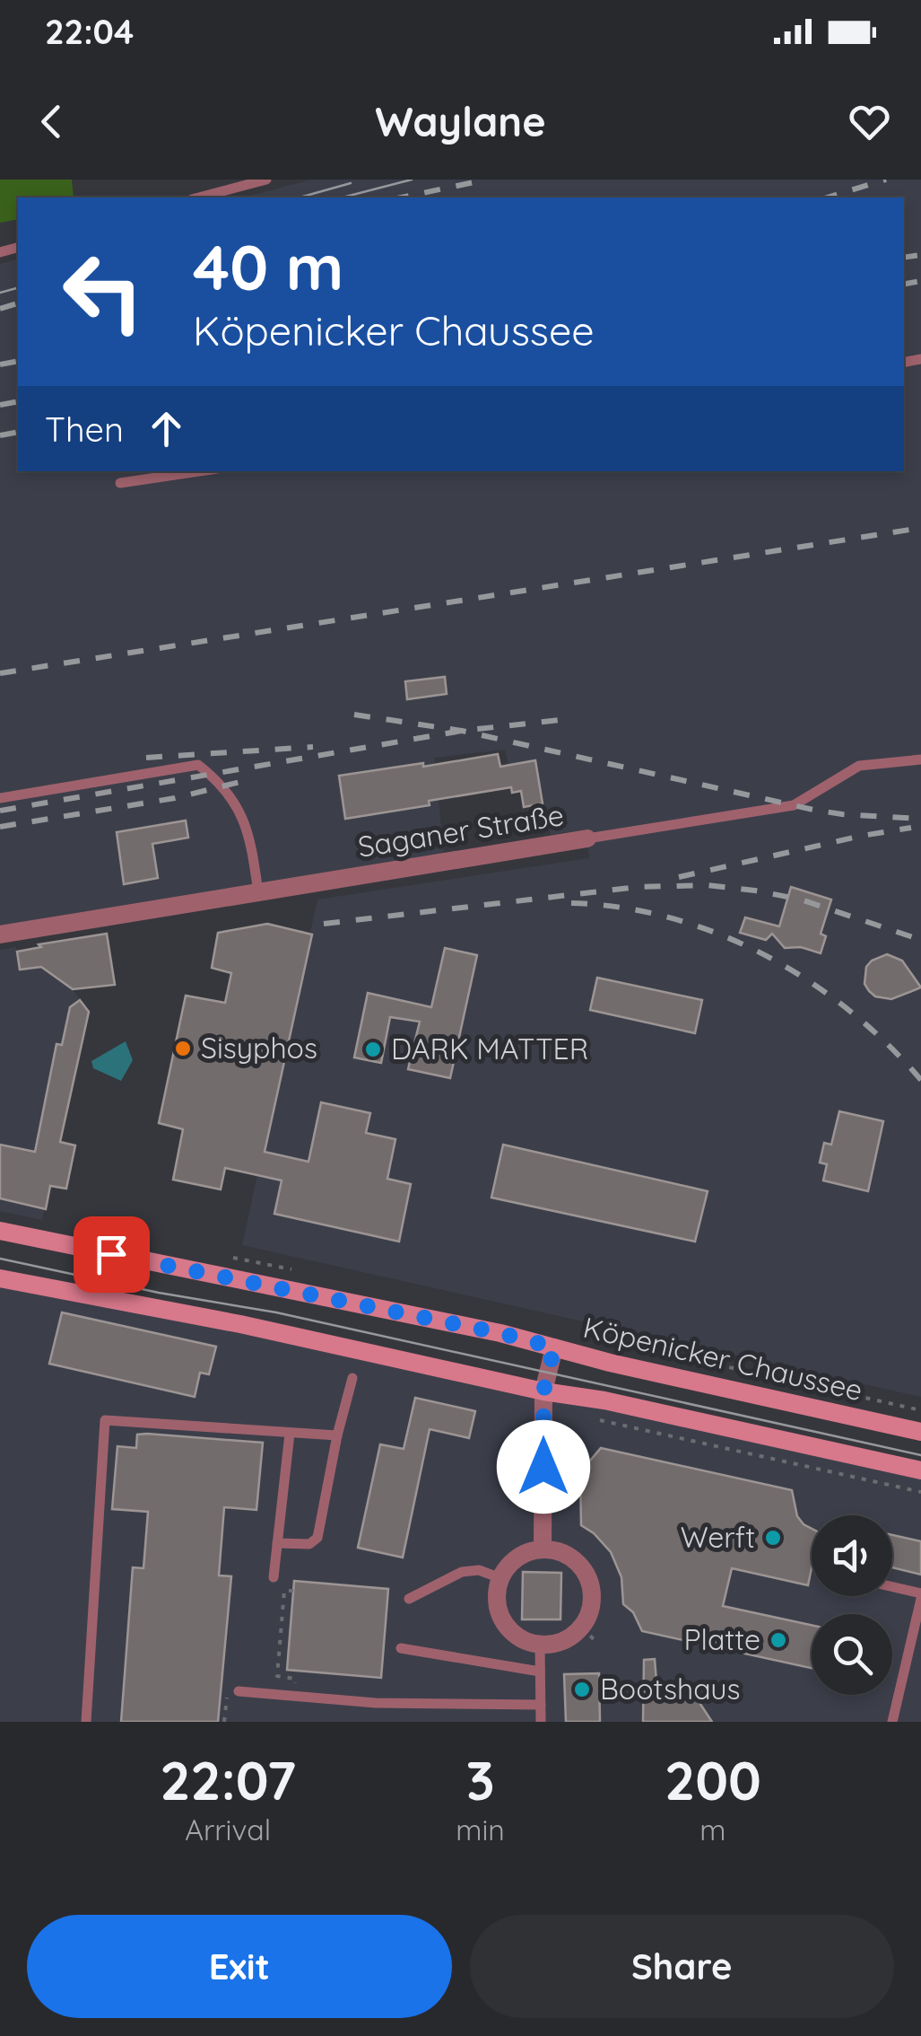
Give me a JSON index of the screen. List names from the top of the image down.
{
  "streets": {
    "main road": ["Köpenicker Chaussee"],
    "street": ["Saganer Straße"]
  },
  "places": [
    "Sisyphos",
    "DARK MATTER",
    "Werft",
    "Platte",
    "Bootshaus"
  ],
  "page": {
    "status": "22:04",
    "header": "Waylane",
    "turn": ["40 m", "Köpenicker Chaussee"],
    "then": "Then",
    "eta": [
      "22:07",
      "Arrival",
      "3",
      "min",
      "200",
      "m"
    ],
    "buttons": ["Exit", "Share"]
  }
}
